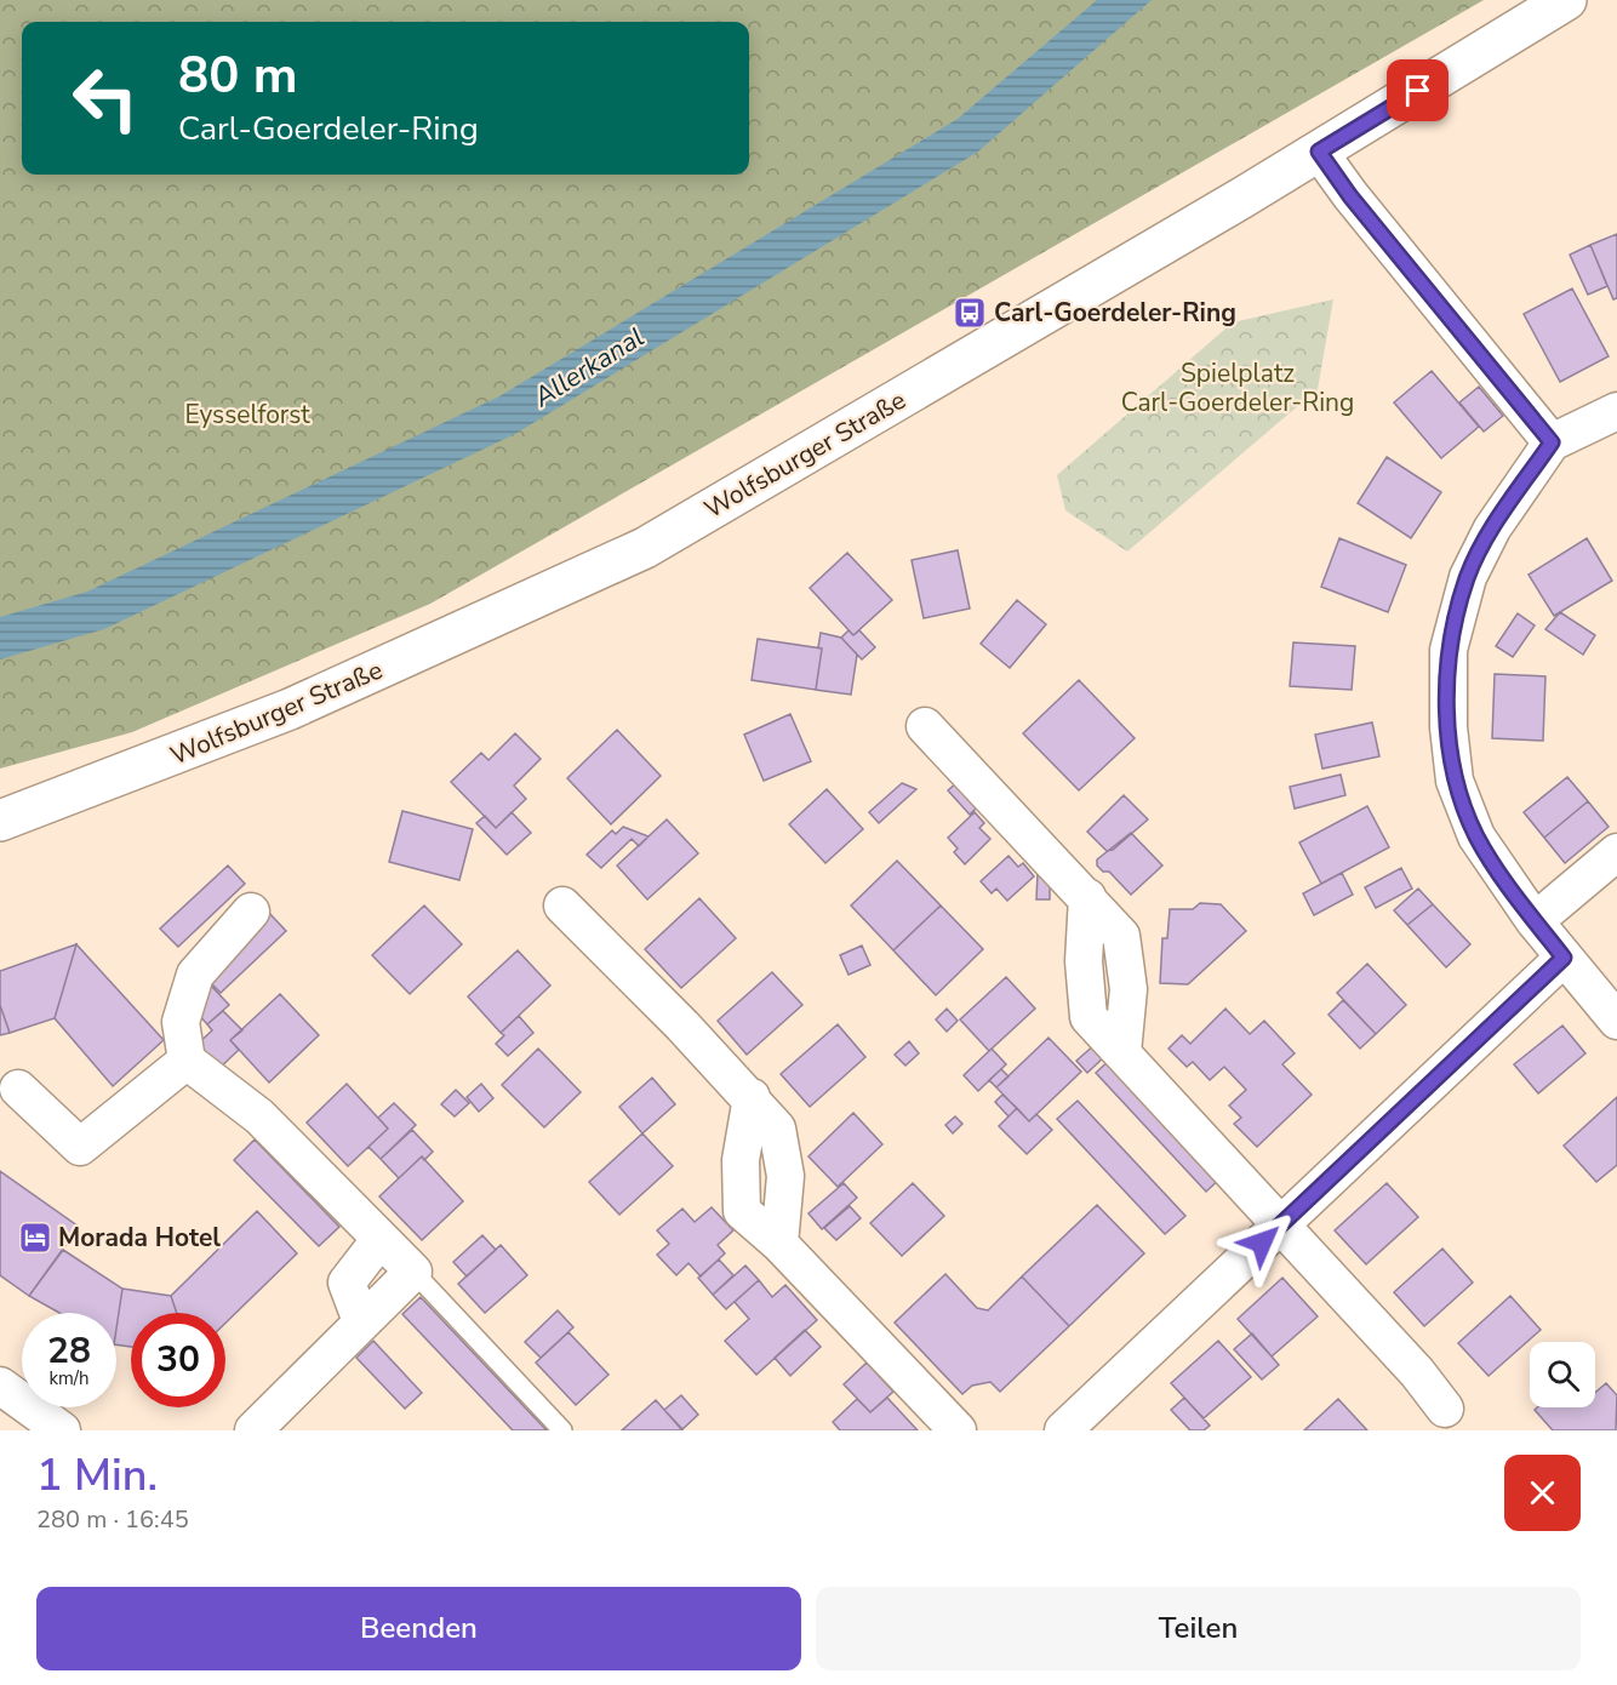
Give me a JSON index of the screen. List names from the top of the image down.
{
  "streets": {
    "street": ["Wolfsburger Straße"]
  },
  "water": ["Allerkanal"],
  "parks": ["Spielplatz Carl-Goerdeler-Ring", "Eysselforst"],
  "places": {
    "bus stop": ["Carl-Goerdeler-Ring"],
    "hotel": ["Morada Hotel"]
  },
  "page": {
    "turn": ["80 m", "Carl-Goerdeler-Ring"],
    "speed": "28 km/h",
    "limit": "30",
    "heading": ["1 Min.", "280 m · 16:45"],
    "buttons": ["Beenden", "Teilen"]
  }
}
